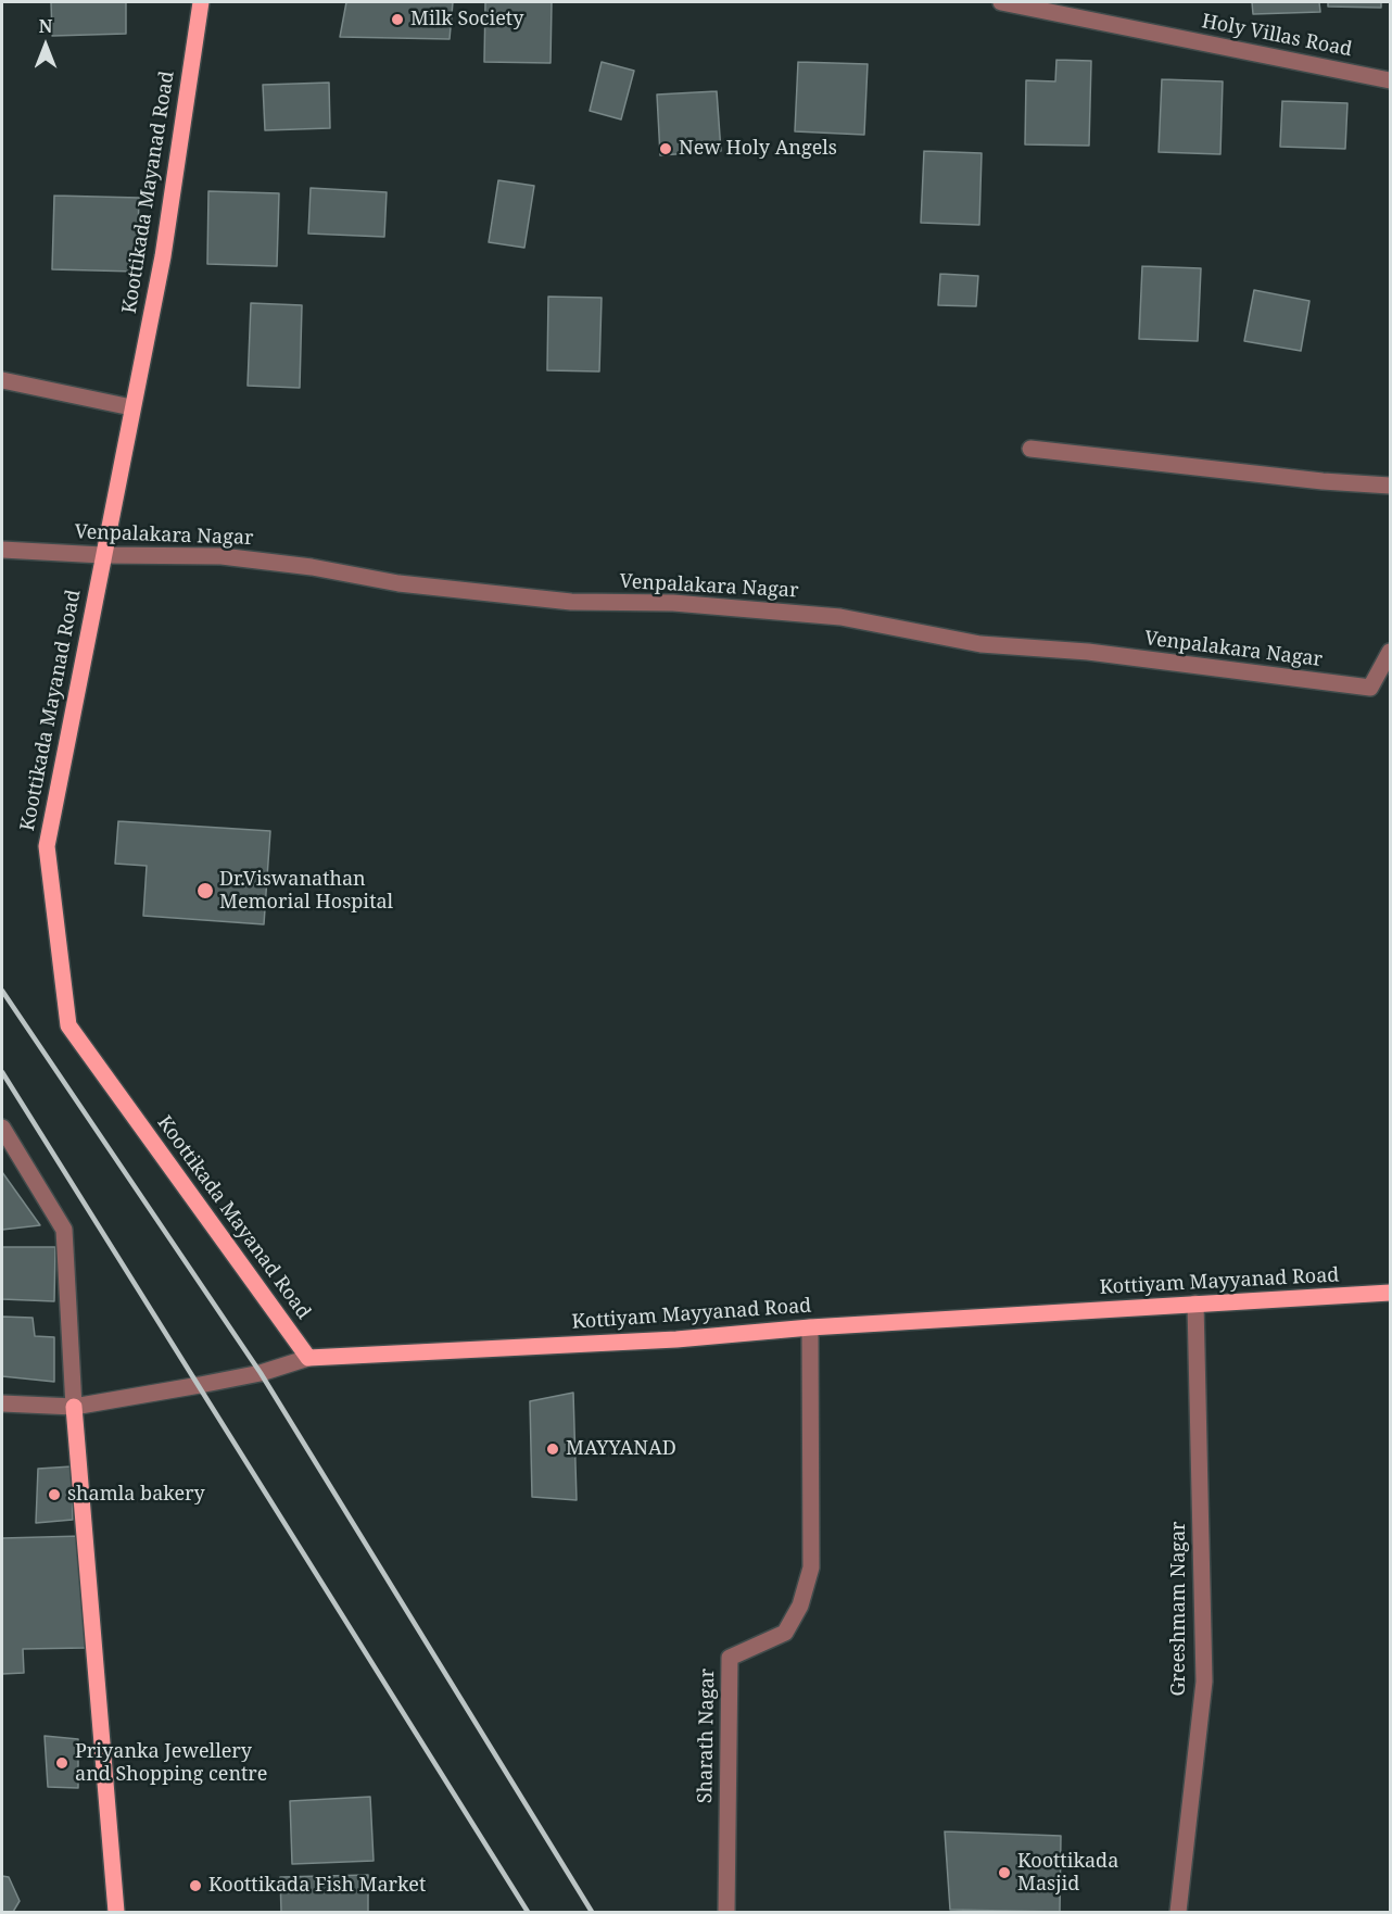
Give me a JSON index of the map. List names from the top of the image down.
{
  "streets": {
    "main road": ["Koottikada Mayanad Road", "Kottiyam Mayyanad Road"],
    "street": [
      "Holy Villas Road",
      "Venpalakara Nagar",
      "Greeshmam Nagar",
      "Sharath Nagar"
    ]
  },
  "crossings": [
    ["Koottikada Mayanad Road", "Venpalakara Nagar"],
    ["Koottikada Mayanad Road", "Kottiyam Mayyanad Road"],
    ["Kottiyam Mayyanad Road", "Greeshmam Nagar"],
    ["Kottiyam Mayyanad Road", "Sharath Nagar"]
  ],
  "places": [
    "Milk Society",
    "New Holy Angels",
    "Dr.Viswanathan Memorial Hospital",
    "MAYYANAD",
    "shamla bakery",
    "Priyanka Jewellery and Shopping centre",
    "Koottikada Masjid",
    "Koottikada Fish Market"
  ],
  "north": "top"
}
